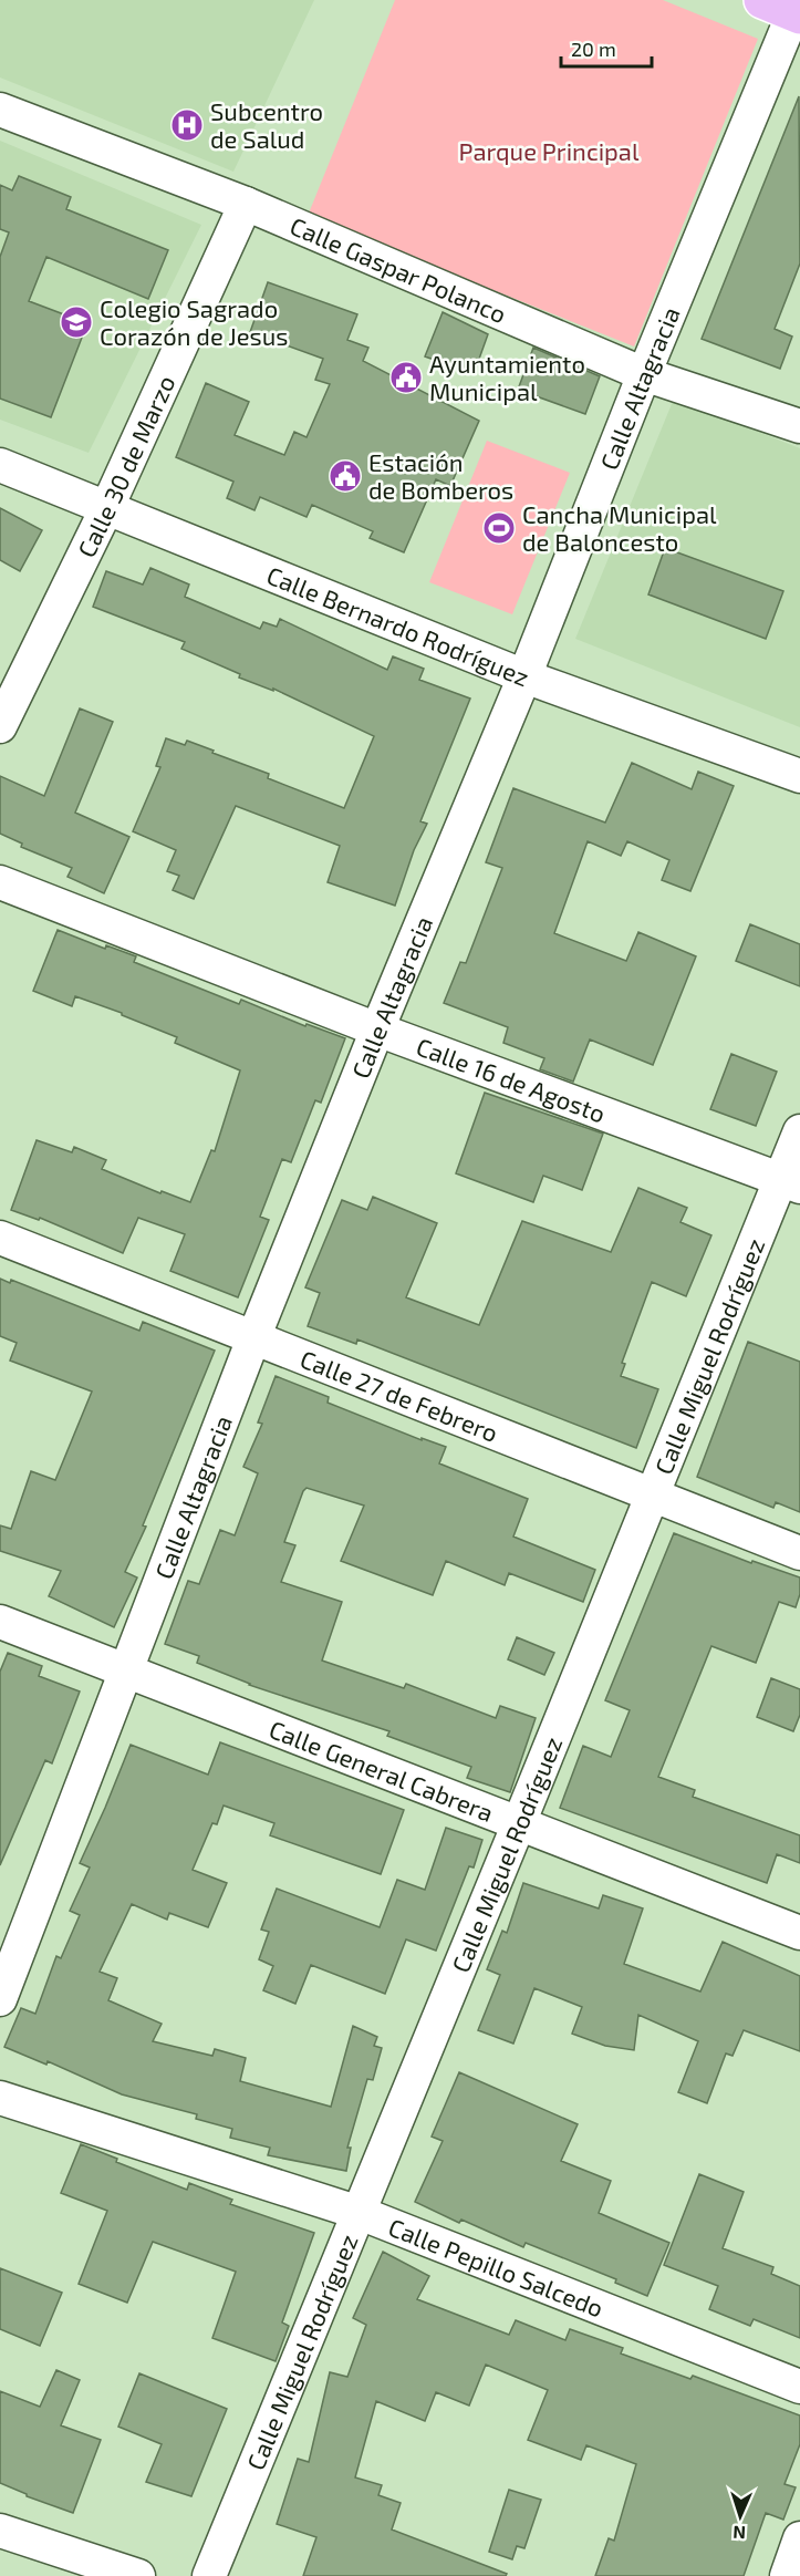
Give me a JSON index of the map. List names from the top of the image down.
{
  "streets": {
    "street": [
      "Calle Gaspar Polanco",
      "Calle Altagracia",
      "Calle 30 de Marzo",
      "Calle Bernardo Rodríguez",
      "Calle 16 de Agosto",
      "Calle Miguel Rodríguez",
      "Calle 27 de Febrero",
      "Calle General Cabrera",
      "Calle Pepillo Salcedo"
    ]
  },
  "crossings": [
    ["Calle Gaspar Polanco", "Calle Altagracia"],
    ["Calle Gaspar Polanco", "Calle 30 de Marzo"],
    ["Calle Altagracia", "Calle Bernardo Rodríguez"],
    ["Calle Altagracia", "Calle 16 de Agosto"],
    ["Calle Altagracia", "Calle 27 de Febrero"],
    ["Calle Altagracia", "Calle General Cabrera"],
    ["Calle 30 de Marzo", "Calle Bernardo Rodríguez"],
    ["Calle 16 de Agosto", "Calle Miguel Rodríguez"],
    ["Calle Miguel Rodríguez", "Calle 27 de Febrero"],
    ["Calle Miguel Rodríguez", "Calle General Cabrera"],
    ["Calle Miguel Rodríguez", "Calle Pepillo Salcedo"]
  ],
  "parks": ["Parque Principal"],
  "places": {
    "hospital": ["Subcentro de Salud"],
    "school or university": ["Colegio Sagrado Corazón de Jesus"],
    "public building": ["Ayuntamiento Municipal", "Estación de Bomberos"],
    "sports": ["Cancha Municipal de Baloncesto"]
  },
  "scale_bar": "20 m",
  "north": "bottom"
}
